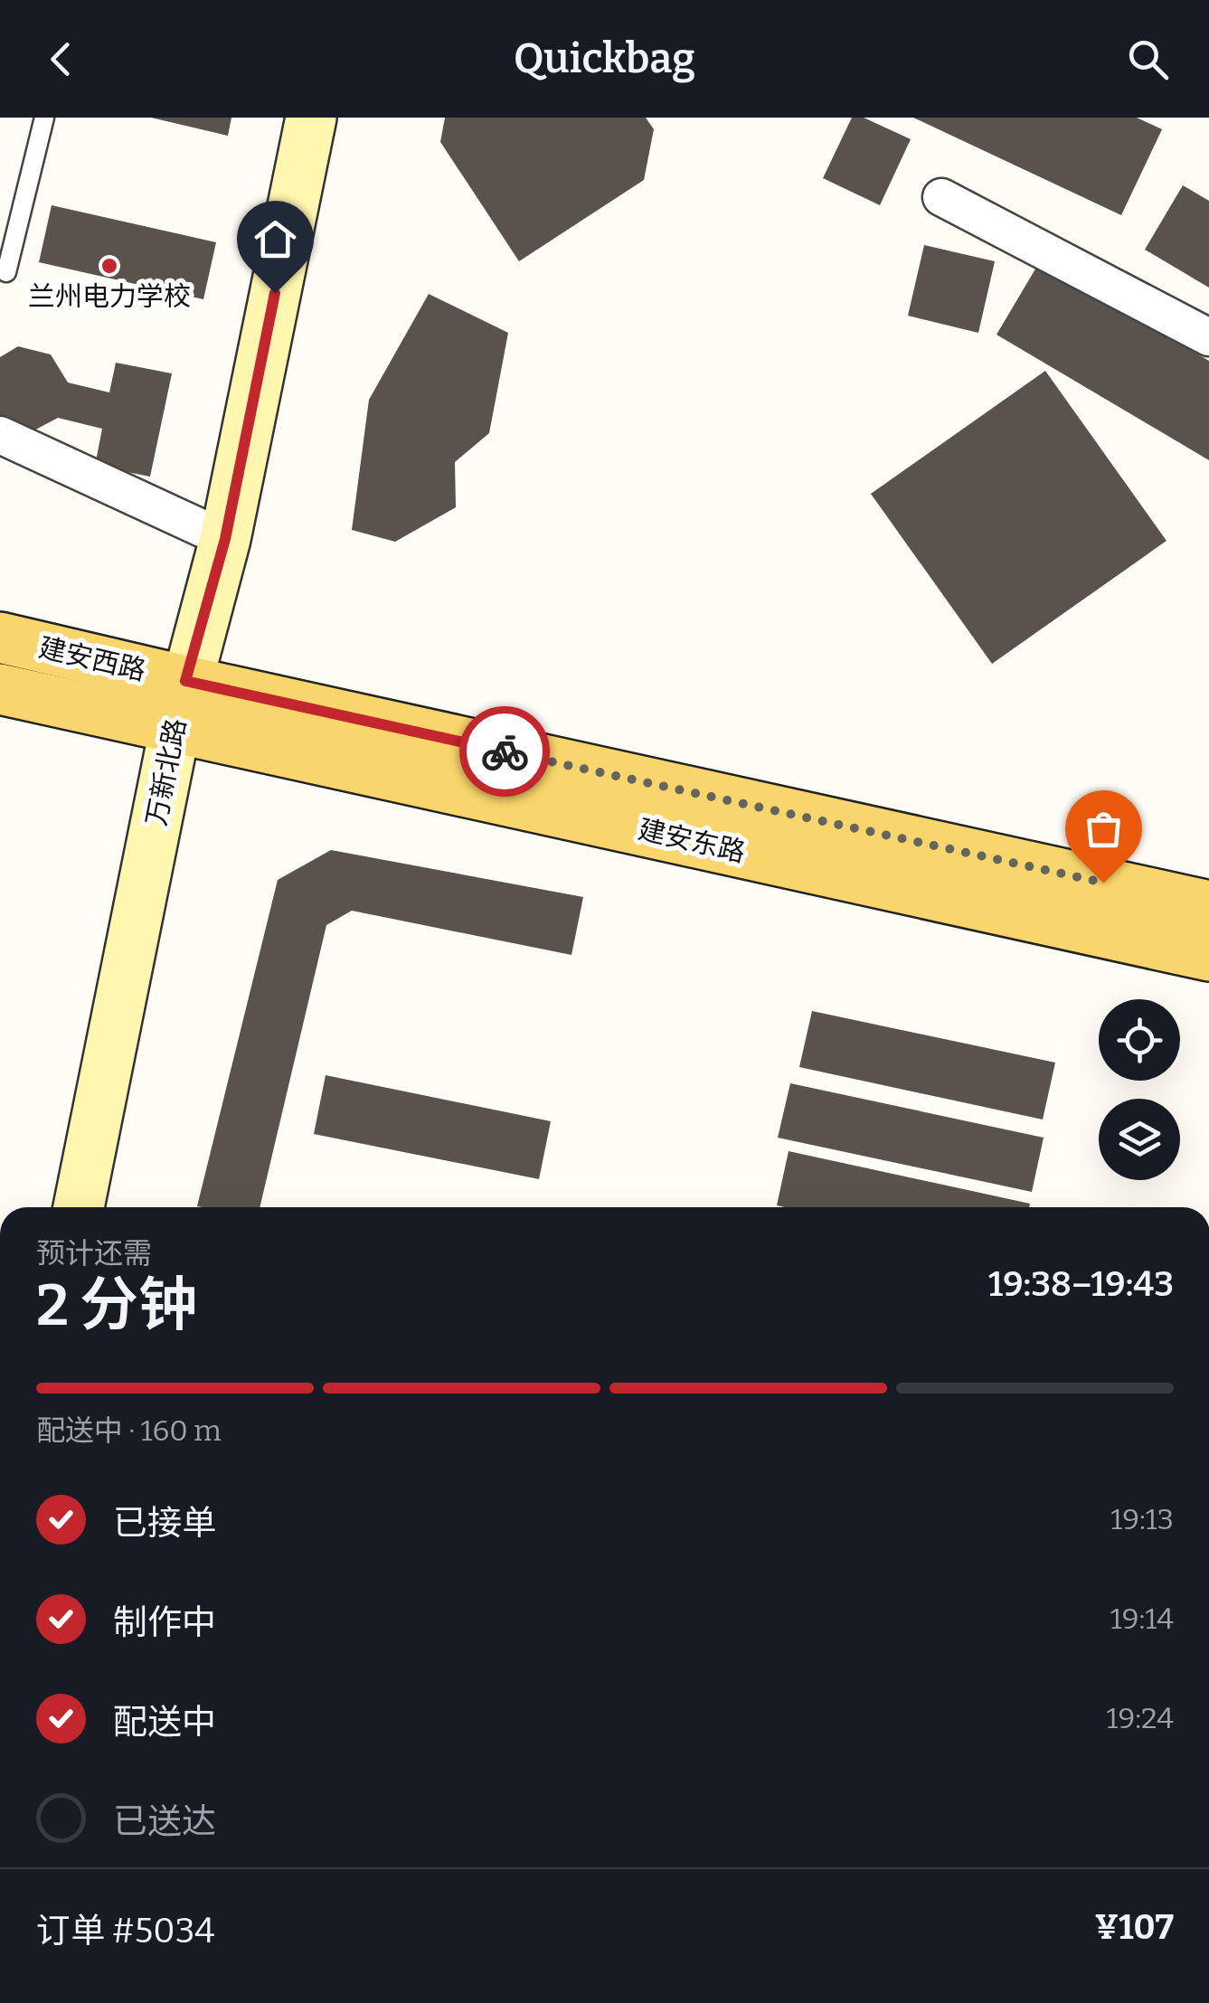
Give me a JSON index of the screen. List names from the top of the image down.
{
  "streets": {
    "main road": ["建安西路", "万新北路", "建安东路"]
  },
  "crossings": [
    ["建安西路", "万新北路"],
    ["建安西路", "建安东路"],
    ["万新北路", "建安东路"]
  ],
  "places": ["兰州电力学校"],
  "page": {
    "header": "Quickbag",
    "heading": ["2 分钟", "预计还需", "19:38–19:43"],
    "panel": ["订单 #5034", "¥107"],
    "bar": "配送中 · 160 m",
    "list": [
      ["已接单", "19:13"],
      ["制作中", "19:14"],
      ["配送中", "19:24"],
      "已送达"
    ]
  }
}
